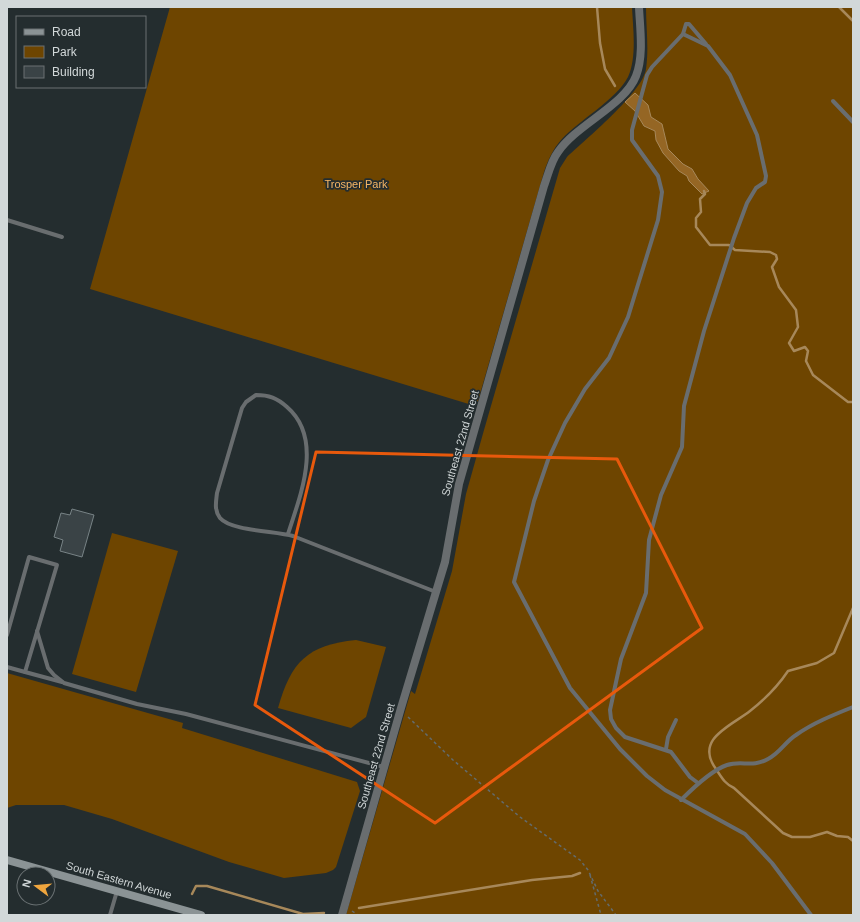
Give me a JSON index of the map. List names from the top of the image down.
{
  "streets": {
    "main road": ["South Eastern Avenue"],
    "street": ["Southeast 22nd Street"]
  },
  "parks": ["Trosper Park"],
  "legend": ["Road", "Park", "Building"],
  "north": "left"
}
